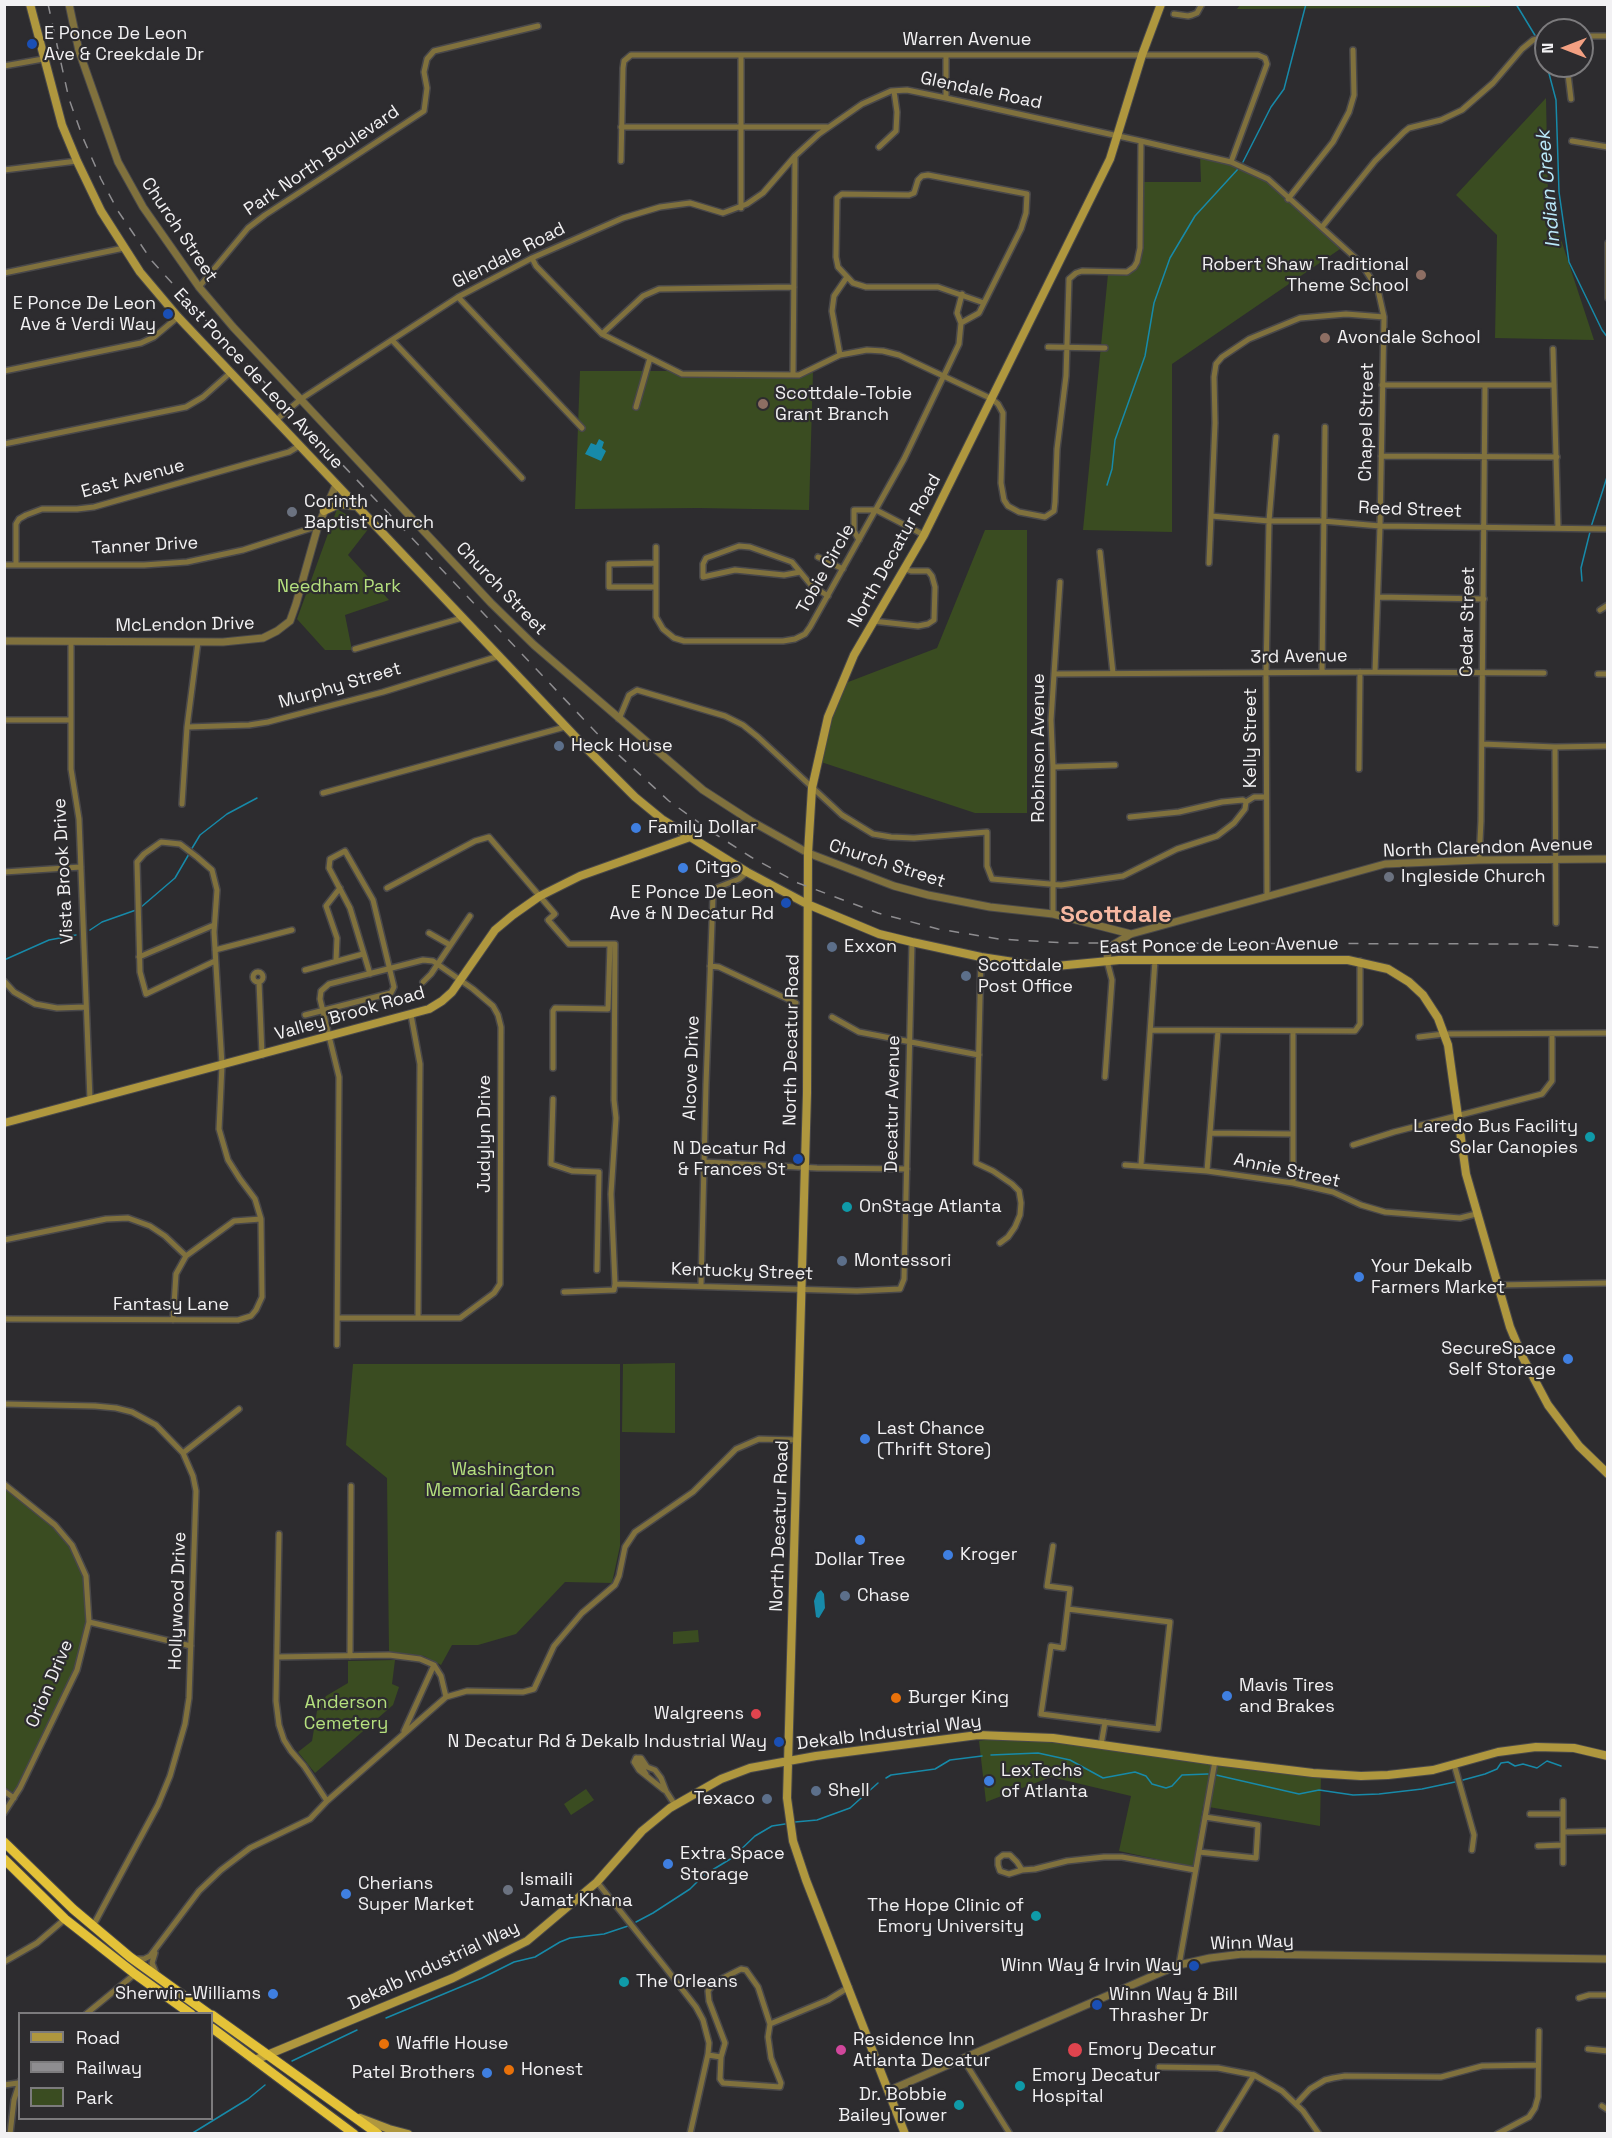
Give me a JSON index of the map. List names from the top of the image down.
{
  "streets": {
    "main road": [
      "East Ponce de Leon Avenue",
      "North Decatur Road",
      "Valley Brook Road",
      "Dekalb Industrial Way"
    ],
    "street": [
      "Warren Avenue",
      "Glendale Road",
      "Park North Boulevard",
      "Church Street",
      "Chapel Street",
      "East Avenue",
      "Reed Street",
      "Tanner Drive",
      "Tobie Circle",
      "Cedar Street",
      "McLendon Drive",
      "3rd Avenue",
      "Murphy Street",
      "Kelly Street",
      "Robinson Avenue",
      "North Clarendon Avenue",
      "Vista Brook Drive",
      "Alcove Drive",
      "Decatur Avenue",
      "Judylyn Drive",
      "Annie Street",
      "Kentucky Street",
      "Fantasy Lane",
      "Hollywood Drive",
      "Orion Drive",
      "Winn Way"
    ]
  },
  "crossings": [
    ["Warren Avenue", "Glendale Road"],
    ["Warren Avenue", "North Decatur Road"],
    ["Glendale Road", "Church Street"],
    ["Glendale Road", "East Ponce de Leon Avenue"],
    ["Glendale Road", "Chapel Street"],
    ["Glendale Road", "North Decatur Road"],
    ["Park North Boulevard", "Church Street"],
    ["Church Street", "North Decatur Road"],
    ["Church Street", "Robinson Avenue"],
    ["Church Street", "North Clarendon Avenue"],
    ["East Ponce de Leon Avenue", "East Avenue"],
    ["East Ponce de Leon Avenue", "North Decatur Road"],
    ["East Ponce de Leon Avenue", "McLendon Drive"],
    ["East Ponce de Leon Avenue", "Murphy Street"],
    ["East Ponce de Leon Avenue", "North Clarendon Avenue"],
    ["East Ponce de Leon Avenue", "Valley Brook Road"],
    ["East Ponce de Leon Avenue", "Alcove Drive"],
    ["East Ponce de Leon Avenue", "Decatur Avenue"],
    ["East Ponce de Leon Avenue", "Annie Street"],
    ["Chapel Street", "Reed Street"],
    ["Chapel Street", "3rd Avenue"],
    ["East Avenue", "Tanner Drive"],
    ["Reed Street", "Cedar Street"],
    ["Reed Street", "Kelly Street"],
    ["Tanner Drive", "McLendon Drive"],
    ["North Decatur Road", "Kentucky Street"],
    ["North Decatur Road", "Dekalb Industrial Way"],
    ["North Decatur Road", "Winn Way"],
    ["Cedar Street", "3rd Avenue"],
    ["Cedar Street", "North Clarendon Avenue"],
    ["McLendon Drive", "Vista Brook Drive"],
    ["3rd Avenue", "Kelly Street"],
    ["3rd Avenue", "Robinson Avenue"],
    ["Kelly Street", "North Clarendon Avenue"],
    ["Vista Brook Drive", "Valley Brook Road"],
    ["Valley Brook Road", "Judylyn Drive"],
    ["Valley Brook Road", "Fantasy Lane"],
    ["Alcove Drive", "Kentucky Street"],
    ["Decatur Avenue", "Kentucky Street"]
  ],
  "districts": ["Scottdale"],
  "water": ["Indian Creek"],
  "parks": ["Needham Park", "Washington Memorial Gardens", "Anderson Cemetery"],
  "places": [
    "E Ponce De Leon Ave & Creekdale Dr",
    "Robert Shaw Traditional Theme School",
    "E Ponce De Leon Ave & Verdi Way",
    "Avondale School",
    "Scottdale-Tobie Grant Branch",
    "Corinth Baptist Church",
    "Heck House",
    "Family Dollar",
    "Citgo",
    "Ingleside Church",
    "E Ponce De Leon Ave & N Decatur Rd",
    "Exxon",
    "Scottdale Post Office",
    "Laredo Bus Facility Solar Canopies",
    "N Decatur Rd & Frances St",
    "OnStage Atlanta",
    "Montessori",
    "Your Dekalb Farmers Market",
    "SecureSpace Self Storage",
    "Last Chance (Thrift Store)",
    "Dollar Tree",
    "Kroger",
    "Chase",
    "Mavis Tires and Brakes",
    "Burger King",
    "Walgreens",
    "N Decatur Rd & Dekalb Industrial Way",
    "LexTechs of Atlanta",
    "Shell",
    "Texaco",
    "Extra Space Storage",
    "Ismaili Jamat Khana",
    "Cherians Super Market",
    "The Hope Clinic of Emory University",
    "Winn Way & Irvin Way",
    "The Orleans",
    "Sherwin-Williams",
    "Winn Way & Bill Thrasher Dr",
    "Waffle House",
    "Residence Inn Atlanta Decatur",
    "Emory Decatur",
    "Honest",
    "Patel Brothers",
    "Emory Decatur Hospital",
    "Dr. Bobbie Bailey Tower"
  ],
  "legend": ["Road", "Railway", "Park"],
  "north": "left"
}
